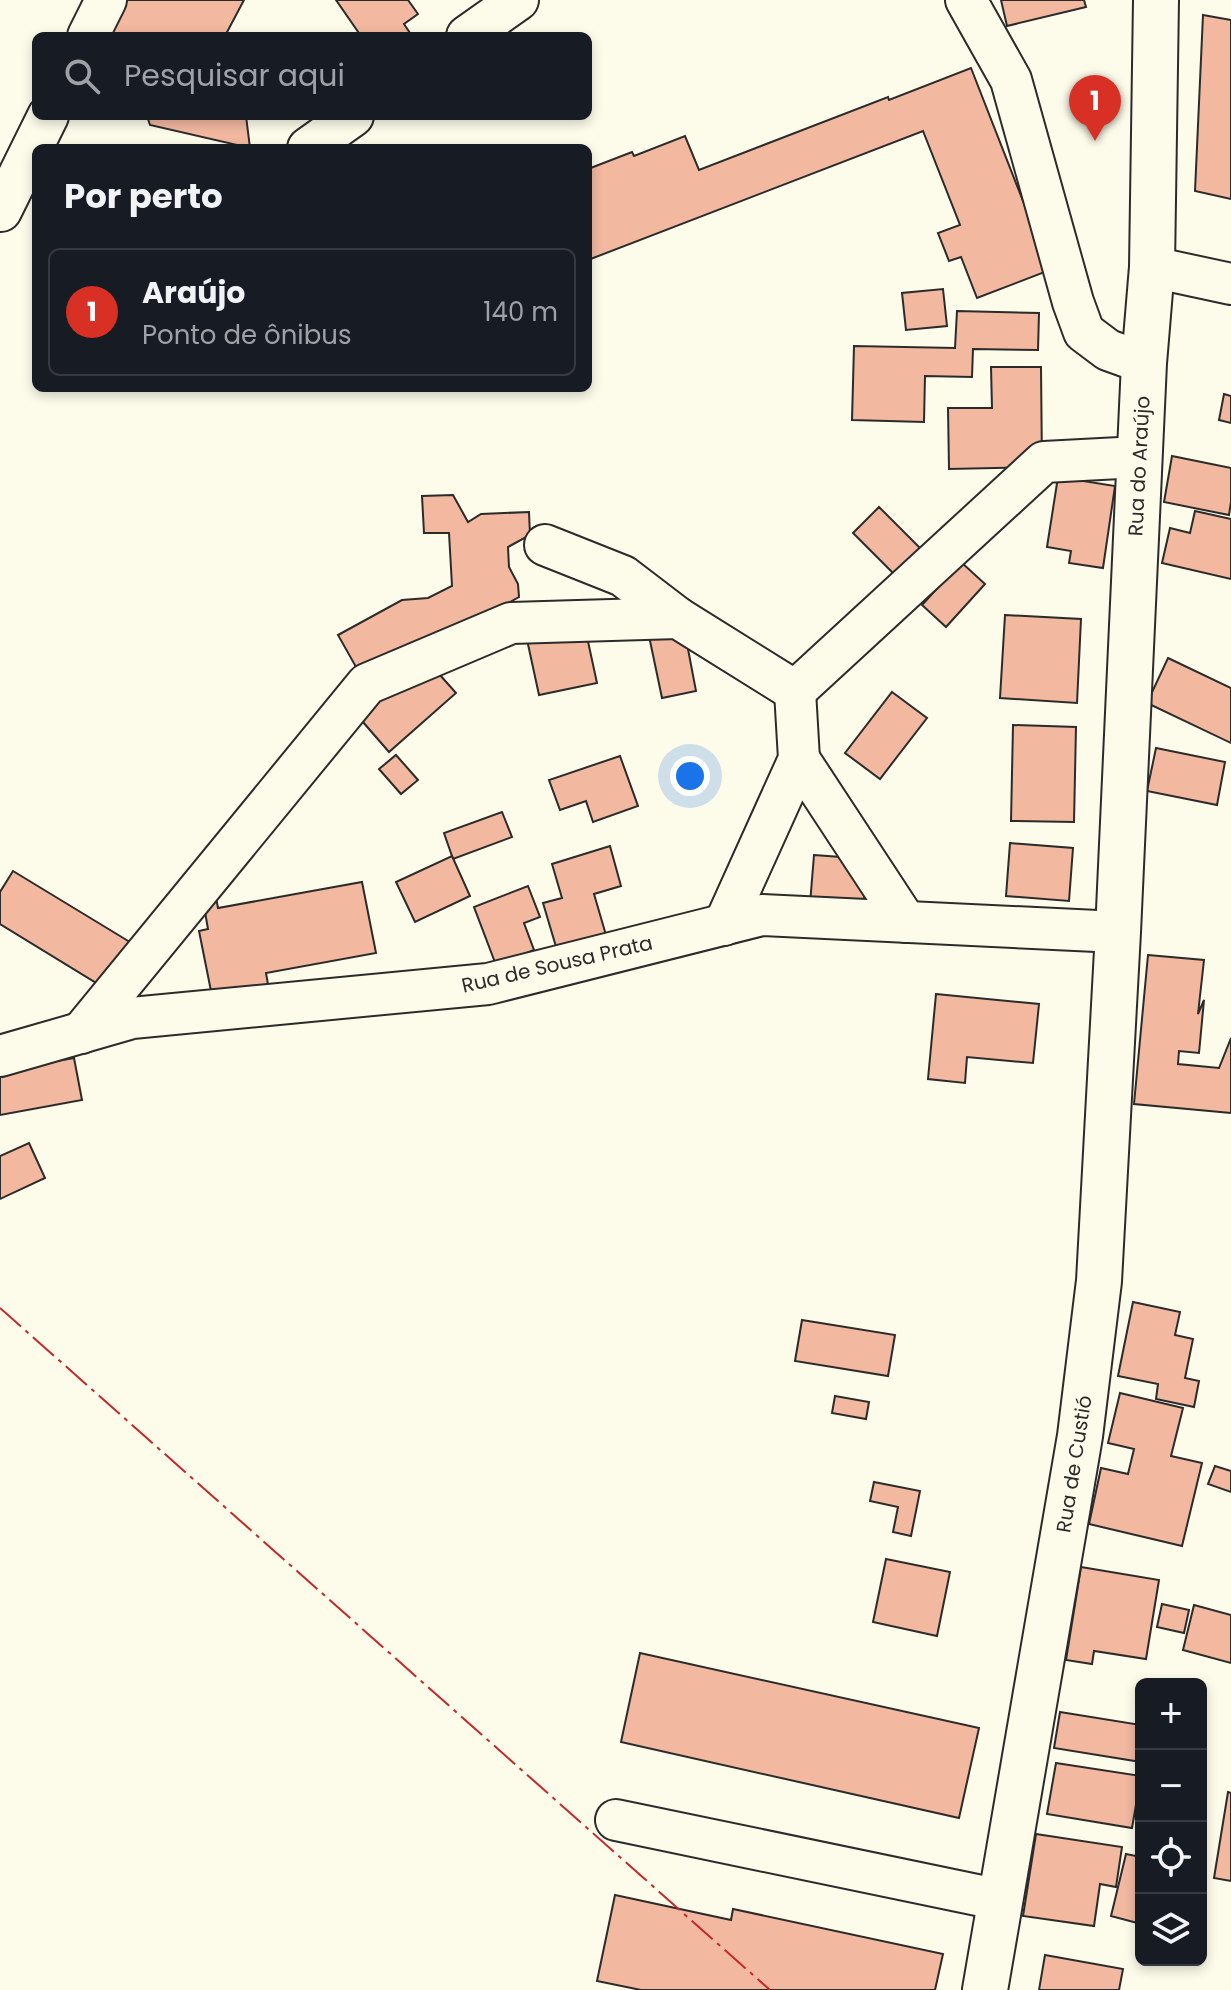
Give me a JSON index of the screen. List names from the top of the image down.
{
  "streets": {
    "main road": ["Rua do Araújo", "Rua de Custió"],
    "street": ["Rua de Sousa Prata"]
  },
  "crossings": [
    ["Rua do Araújo", "Rua de Sousa Prata"],
    ["Rua do Araújo", "Rua de Custió"],
    ["Rua de Sousa Prata", "Rua de Custió"]
  ],
  "page": {
    "search": "Pesquisar aqui",
    "pins": "1",
    "heading": "Por perto",
    "list": [
      {
        "mark": "1",
        "name": "Araújo",
        "note": "Ponto de ônibus",
        "value": "140 m"
      }
    ],
    "map_buttons": ["+", "−"]
  }
}
